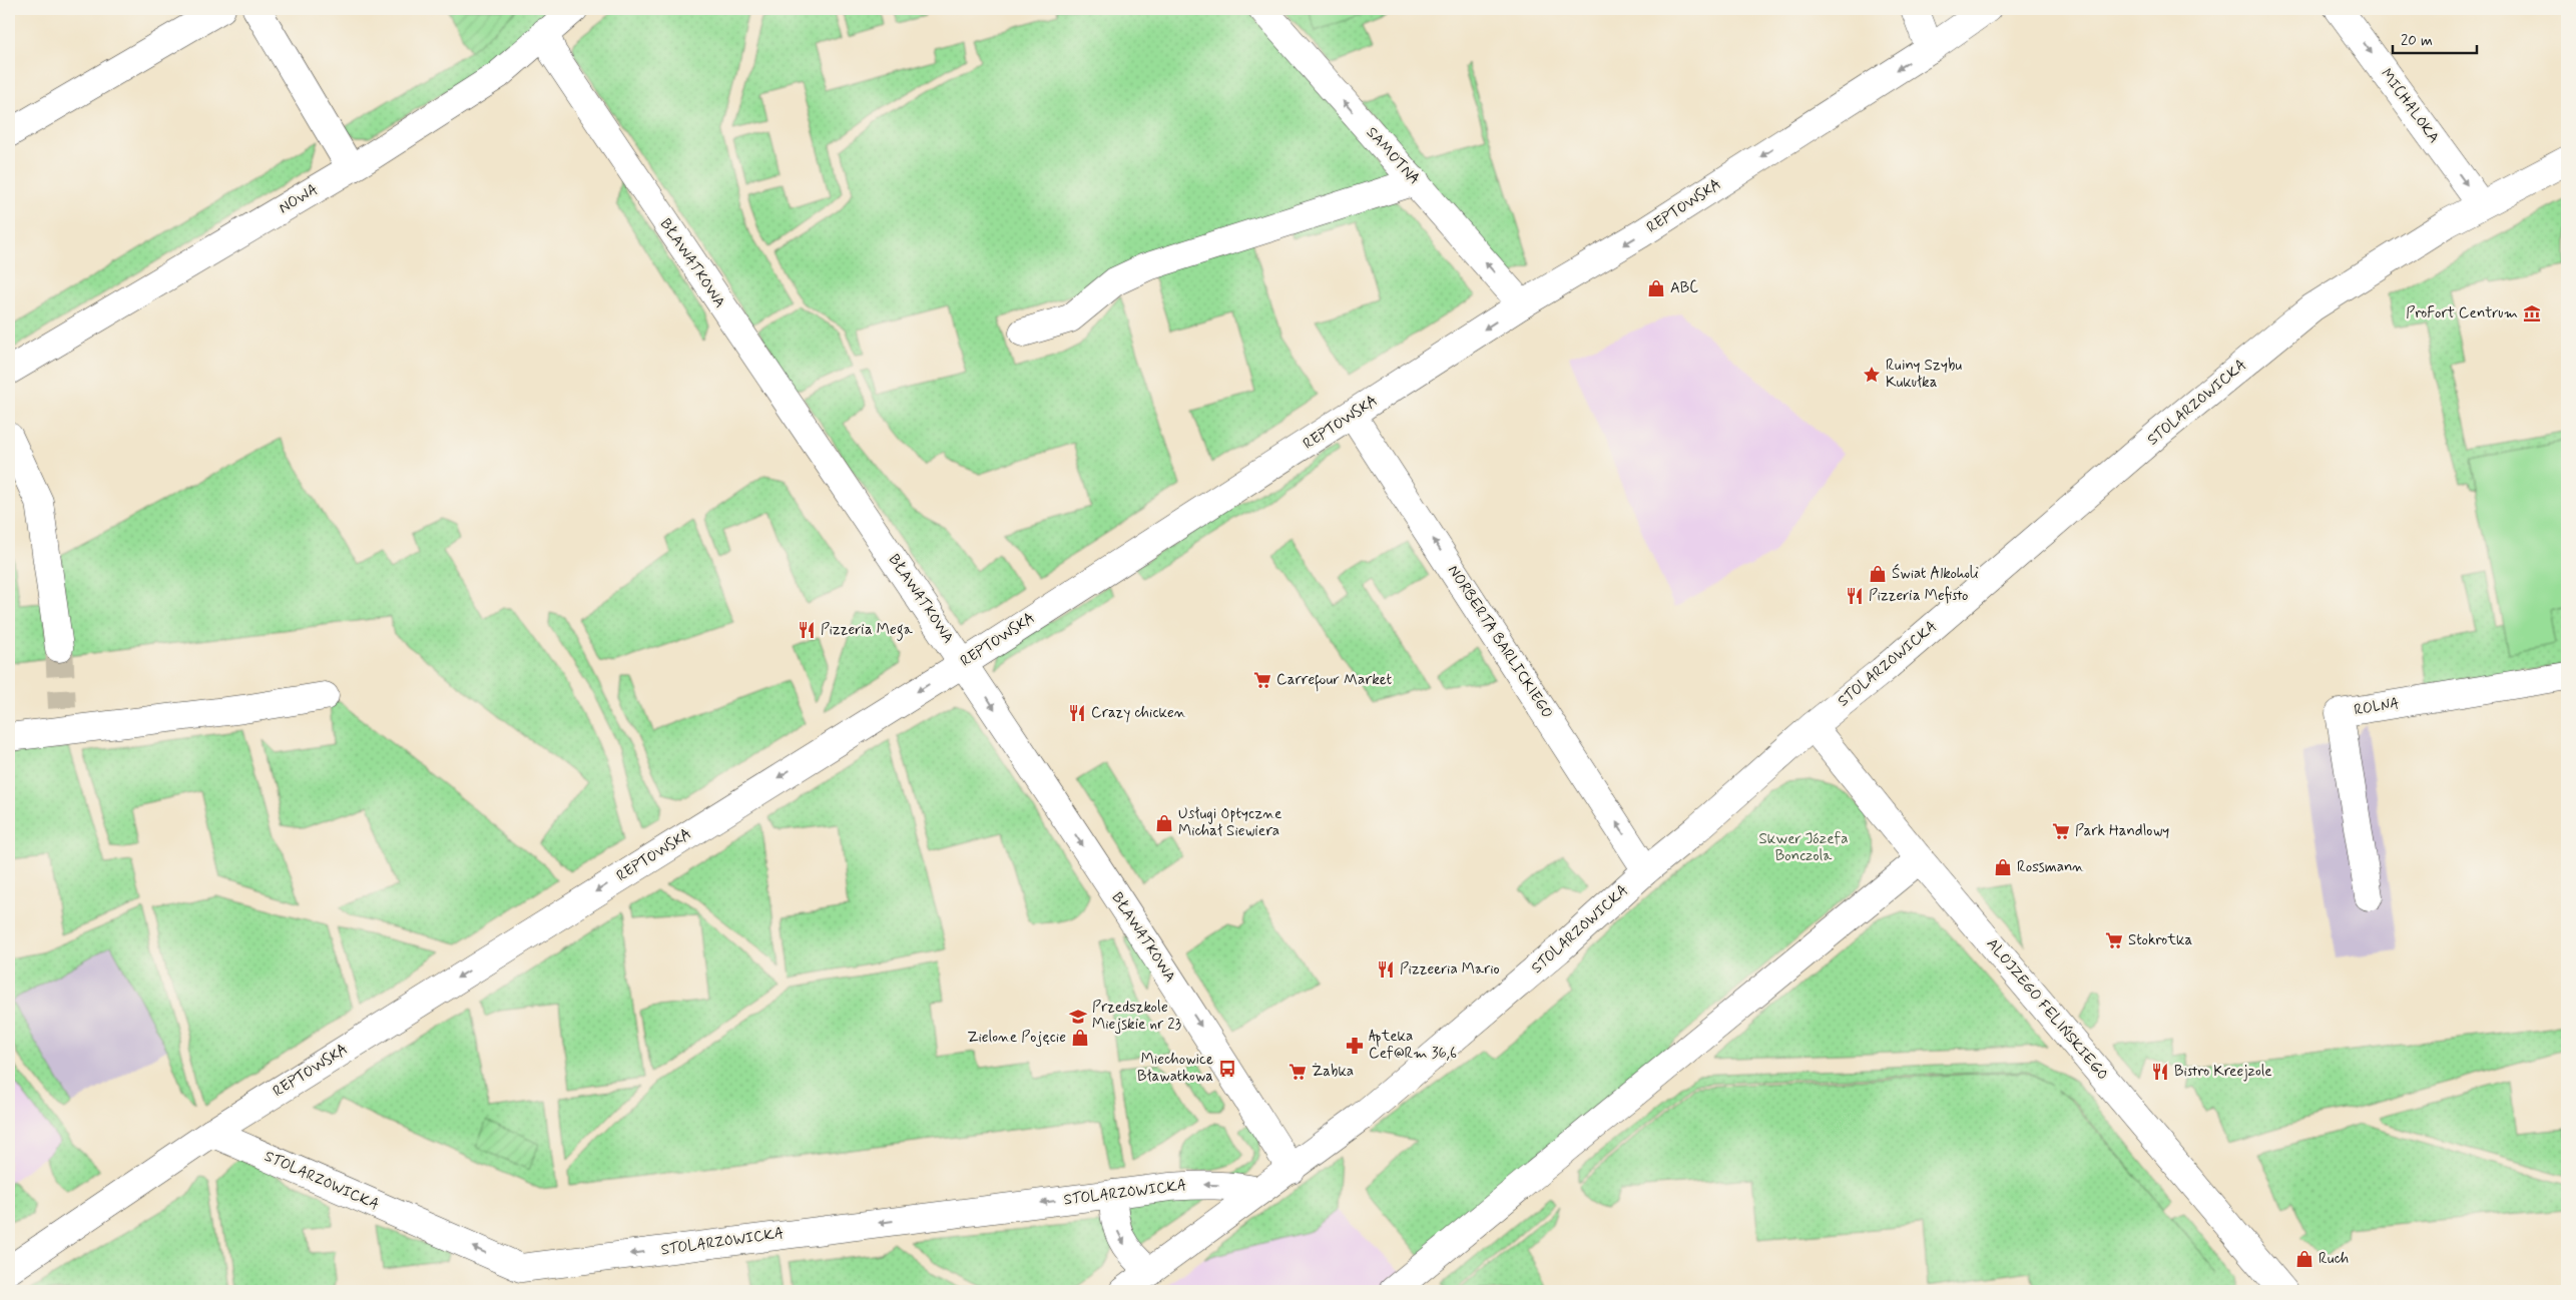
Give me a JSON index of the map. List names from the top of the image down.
{
  "streets": {
    "street": [
      "MICHALOKA",
      "SAMOTNA",
      "NOWA",
      "REPTOWSKA",
      "BŁAWATKOWA",
      "STOLARZOWICKA",
      "NORBERTA BARLICKIEGO",
      "ROLNA",
      "ALOJZEGO FELIŃSKIEGO"
    ]
  },
  "crossings": [
    ["MICHALOKA", "STOLARZOWICKA"],
    ["SAMOTNA", "REPTOWSKA"],
    ["NOWA", "BŁAWATKOWA"],
    ["REPTOWSKA", "BŁAWATKOWA"],
    ["REPTOWSKA", "STOLARZOWICKA"],
    ["REPTOWSKA", "NORBERTA BARLICKIEGO"],
    ["BŁAWATKOWA", "STOLARZOWICKA"],
    ["STOLARZOWICKA", "NORBERTA BARLICKIEGO"],
    ["STOLARZOWICKA", "ALOJZEGO FELIŃSKIEGO"]
  ],
  "one_way": [
    "MICHALOKA",
    "SAMOTNA",
    "REPTOWSKA",
    "BŁAWATKOWA",
    "STOLARZOWICKA",
    "NORBERTA BARLICKIEGO"
  ],
  "parks": ["Skwer Józefa Bonczola"],
  "places": {
    "shop": [
      "ABC",
      "Świat Alkoholi",
      "Usługi Optyczne Michał Siewiera",
      "Rossmann",
      "Zielone Pojęcie",
      "Ruch"
    ],
    "museum": ["ProFort Centrum"],
    "place": ["Ruiny Szybu Kukułka"],
    "restaurant": [
      "Pizzeria Mefisto",
      "Pizzeria Mega",
      "Crazy chicken",
      "Pizzeeria Mario",
      "Bistro Kreejzole"
    ],
    "supermarket": [
      "Carrefour Market",
      "Park Handlowy",
      "Stokrotka",
      "Żabka"
    ],
    "school or university": ["Przedszkole Miejskie nr 23"],
    "pharmacy": ["Apteka Cef@Rm 36,6"],
    "bus stop": ["Miechowice Bławatkowa"]
  },
  "scale_bar": "20 m"
}
